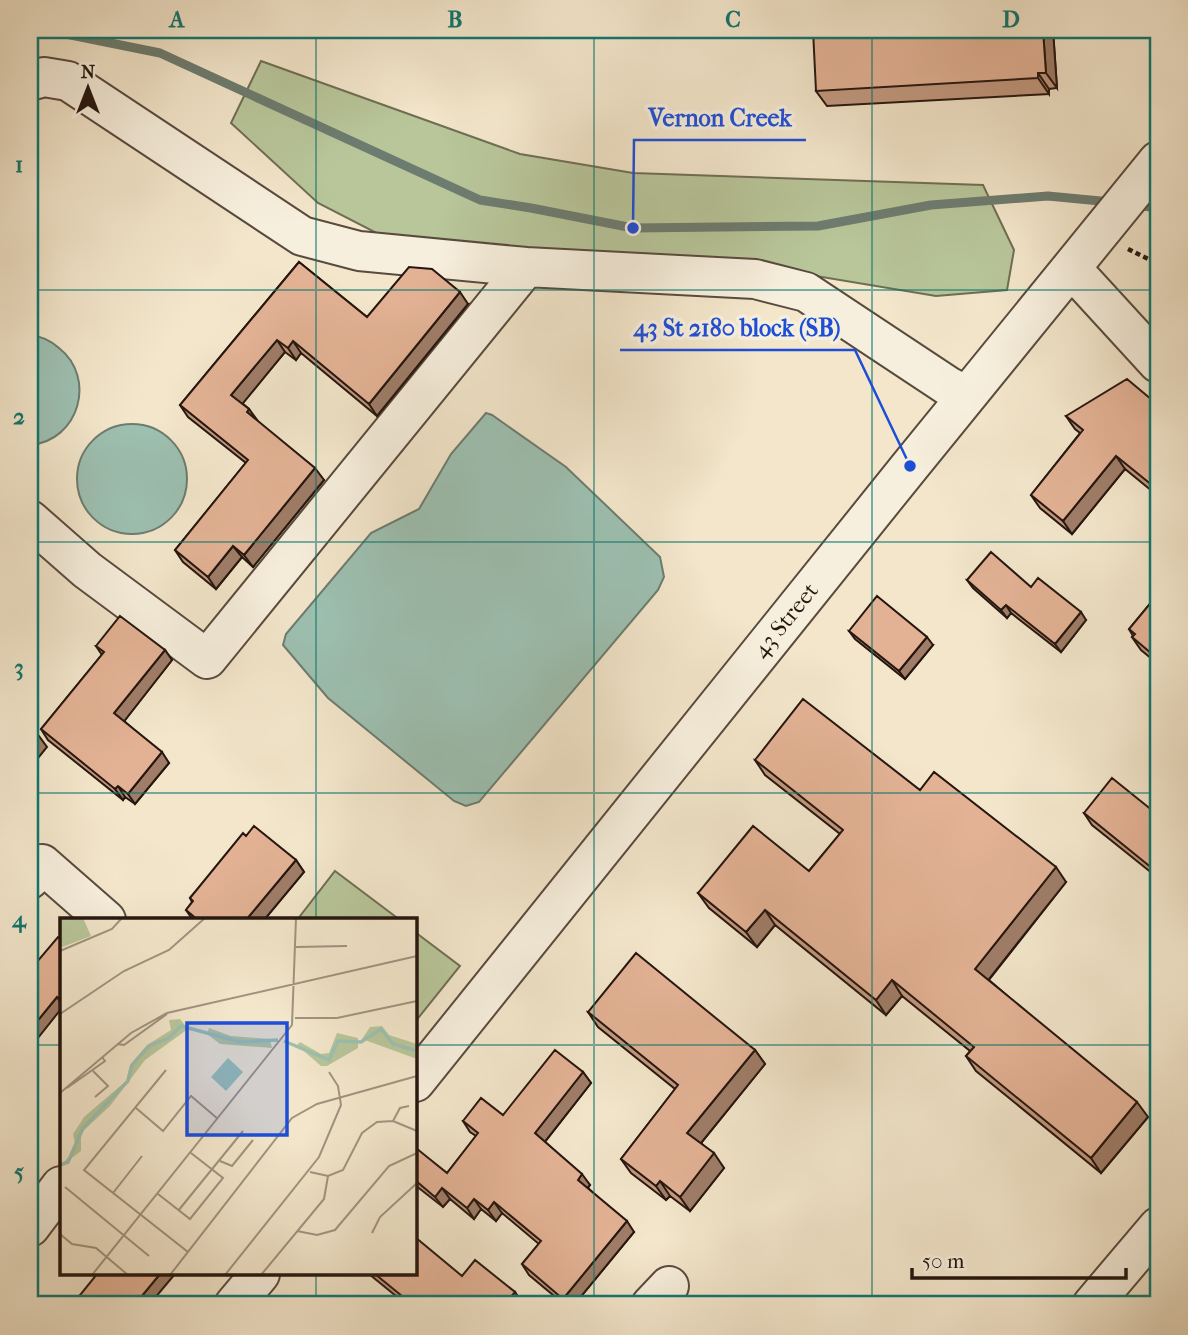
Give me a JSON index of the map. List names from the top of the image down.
{
  "streets": {
    "street": ["43 Street"]
  },
  "places": ["Vernon Creek", "43 St 2180 block (SB)"],
  "scale_bar": "50 m",
  "north": "top",
  "grid": {
    "columns": [
      "A",
      "B",
      "C",
      "D"
    ],
    "rows": [
      "1",
      "2",
      "3",
      "4",
      "5"
    ]
  }
}
